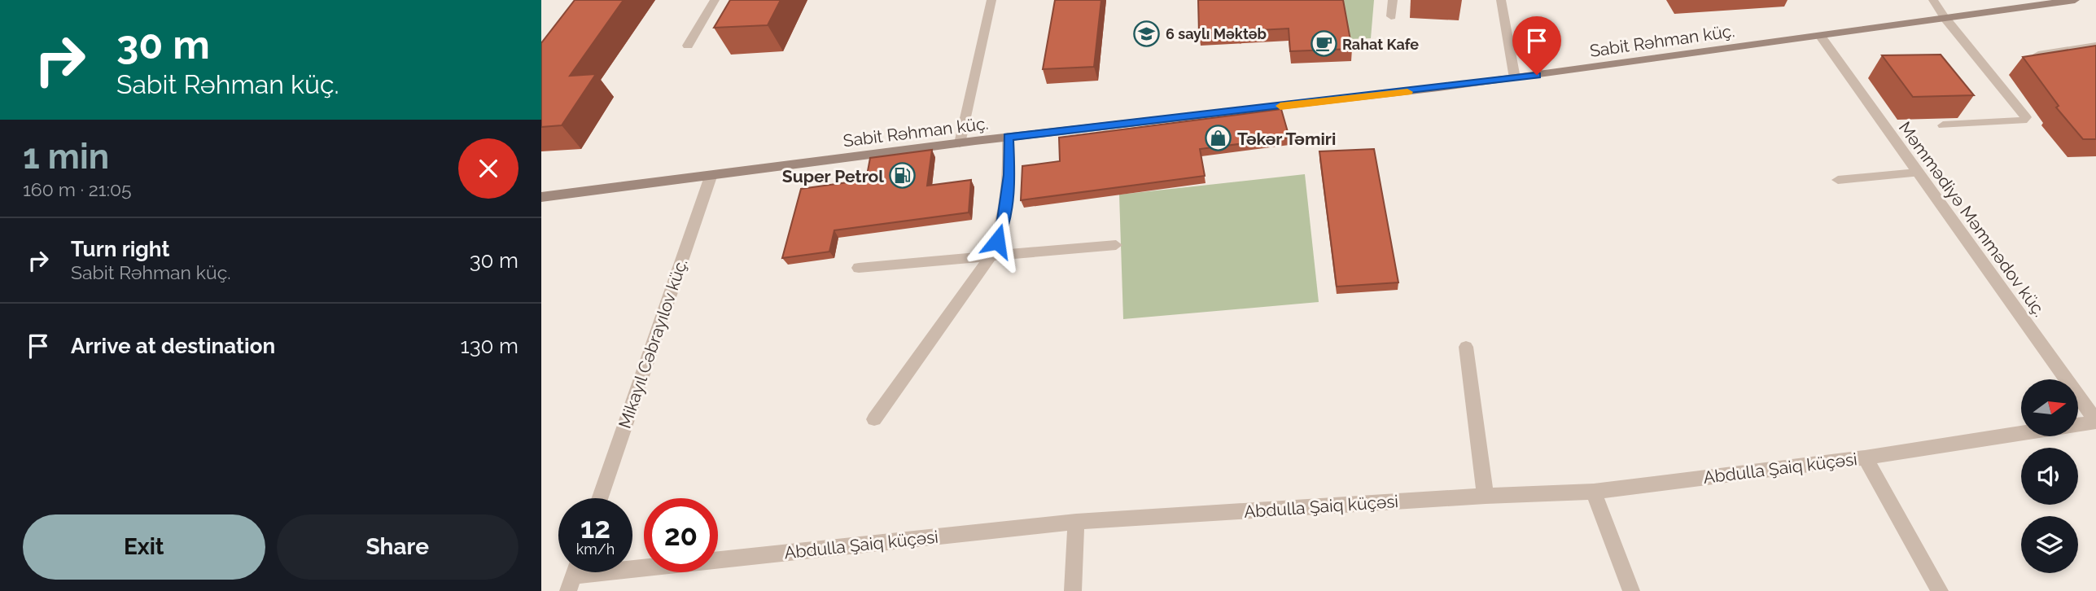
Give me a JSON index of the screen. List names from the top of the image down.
{
  "streets": {
    "main road": ["Sabit Rəhman küç."],
    "street": ["Məmmədiyə Məmmədov küç.", "Mikayıl Cəbrayılov küç.", "Abdulla Şaiq küçəsi"]
  },
  "crossings": [
    ["Sabit Rəhman küç.", "Məmmədiyə Məmmədov küç."],
    ["Sabit Rəhman küç.", "Mikayıl Cəbrayılov küç."],
    ["Məmmədiyə Məmmədov küç.", "Abdulla Şaiq küçəsi"]
  ],
  "places": {
    "school or university": ["6 saylı Məktəb"],
    "cafe": ["Rahat Kafe"],
    "shop": ["Təkər Təmiri"],
    "fuel station": ["Super Petrol"]
  },
  "north": "right",
  "page": {
    "turn": ["30 m", "Sabit Rəhman küç."],
    "heading": ["1 min", "160 m · 21:05"],
    "list": [
      {
        "name": "Turn right",
        "note": "Sabit Rəhman küç.",
        "value": "30 m"
      },
      {
        "name": "Arrive at destination",
        "value": "130 m"
      }
    ],
    "speed": "12 km/h",
    "limit": "20",
    "buttons": ["Exit", "Share"]
  }
}
